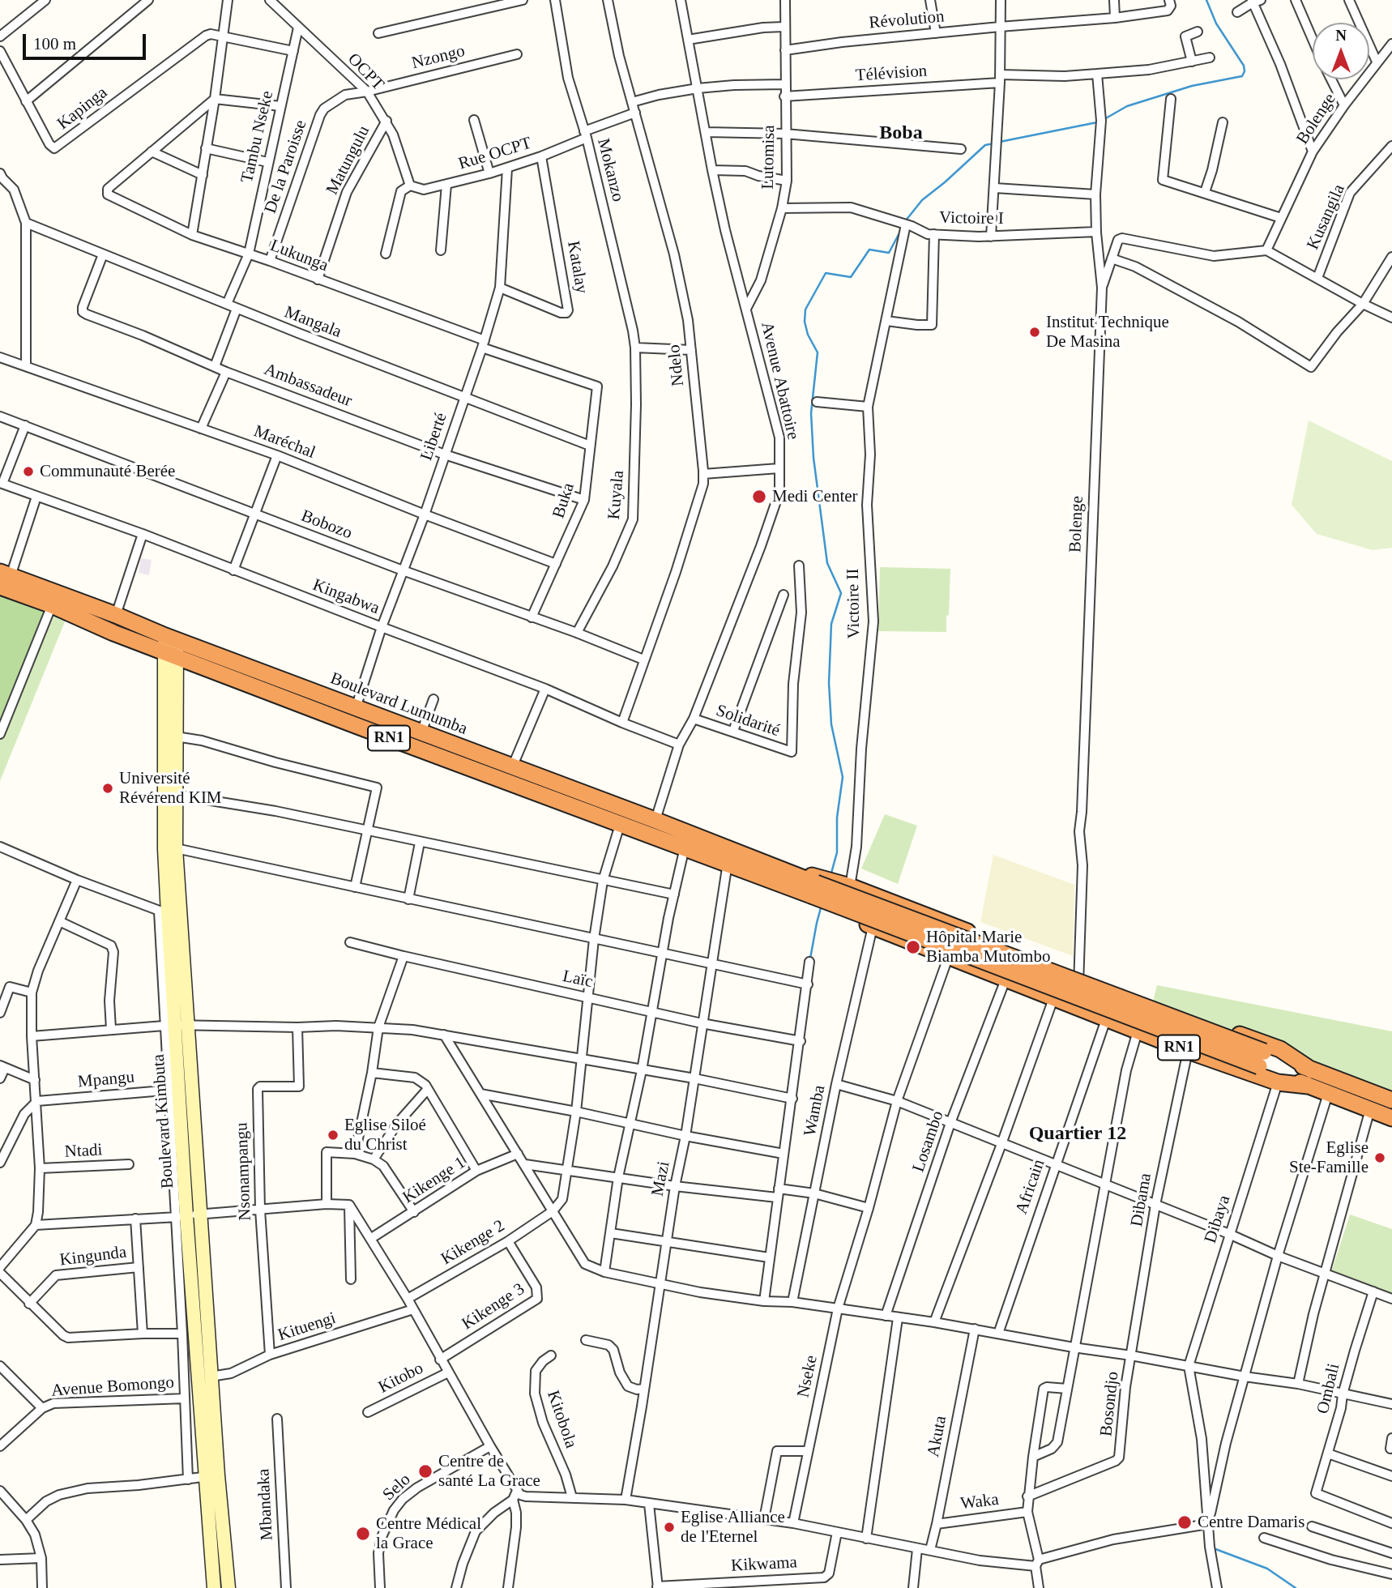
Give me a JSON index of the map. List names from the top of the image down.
{
  "streets": {
    "highway": ["Boulevard Lumumba", "RN1"],
    "street": [
      "Révolution",
      "Nzongo",
      "OCPT",
      "Télévision",
      "Kapinga",
      "Bolenge",
      "Tambu Nseke",
      "Rue OCPT",
      "Lutomisa",
      "Matungulu",
      "De la Paroisse",
      "Mokanzo",
      "Kusangila",
      "Victoire I",
      "Lukunga",
      "Katalay",
      "Mangala",
      "Ndelo",
      "Avenue Abattoire",
      "Ambassadeur",
      "Liberté",
      "Maréchal",
      "Kuyala",
      "Buka",
      "Bobozo",
      "Kingabwa",
      "Victoire II",
      "Solidarité",
      "Laïc",
      "Mpangu",
      "Wamba",
      "Boulevard Kimbuta",
      "Losambo",
      "Ntadi",
      "Nsonampangu",
      "Mazi",
      "Kikenge 1",
      "Africain",
      "Dibama",
      "Dibaya",
      "Kikenge 2",
      "Kingunda",
      "Kikenge 3",
      "Kituengi",
      "Nseke",
      "Kitobo",
      "Avenue Bomongo",
      "Ombali",
      "Bosondjo",
      "Kitobola",
      "Akuta",
      "Selo",
      "Waka",
      "Mbandaka",
      "Kikwama"
    ]
  },
  "crossings": [
    ["Révolution", "Lutomisa"],
    ["Nzongo", "OCPT"],
    ["Nzongo", "De la Paroisse"],
    ["OCPT", "Tambu Nseke"],
    ["OCPT", "Rue OCPT"],
    ["OCPT", "Matungulu"],
    ["Télévision", "Bolenge"],
    ["Télévision", "Lutomisa"],
    ["Bolenge", "Victoire I"],
    ["Bolenge", "RN1"],
    ["Tambu Nseke", "Lukunga"],
    ["Tambu Nseke", "Mangala"],
    ["Rue OCPT", "Mokanzo"],
    ["Rue OCPT", "Katalay"],
    ["Rue OCPT", "Ndelo"],
    ["Rue OCPT", "Liberté"],
    ["Lutomisa", "Victoire I"],
    ["Lutomisa", "Avenue Abattoire"],
    ["Matungulu", "Lukunga"],
    ["De la Paroisse", "Lukunga"],
    ["Mokanzo", "Kuyala"],
    ["Victoire I", "Victoire II"],
    ["Lukunga", "Liberté"],
    ["Lukunga", "Buka"],
    ["Katalay", "Liberté"],
    ["Mangala", "Ambassadeur"],
    ["Mangala", "Liberté"],
    ["Mangala", "Buka"],
    ["Ndelo", "Bobozo"],
    ["Ndelo", "Kingabwa"],
    ["Avenue Abattoire", "Kingabwa"],
    ["Avenue Abattoire", "Boulevard Lumumba"],
    ["Avenue Abattoire", "Solidarité"],
    ["Ambassadeur", "Liberté"],
    ["Ambassadeur", "Buka"],
    ["Liberté", "Maréchal"],
    ["Liberté", "Bobozo"],
    ["Liberté", "Kingabwa"],
    ["Liberté", "Boulevard Lumumba"],
    ["Maréchal", "Buka"],
    ["Kuyala", "Bobozo"],
    ["Buka", "Bobozo"],
    ["Victoire II", "RN1"],
    ["Boulevard Lumumba", "Boulevard Kimbuta"],
    ["Boulevard Lumumba", "Mazi"],
    ["RN1", "Wamba"],
    ["RN1", "Losambo"],
    ["RN1", "Africain"],
    ["RN1", "Dibama"],
    ["RN1", "Dibaya"],
    ["Laïc", "Mazi"],
    ["Mpangu", "Boulevard Kimbuta"],
    ["Boulevard Kimbuta", "Kituengi"],
    ["Nsonampangu", "Kituengi"],
    ["Dibama", "Bosondjo"],
    ["Kikenge 2", "Kikenge 3"],
    ["Akuta", "Waka"]
  ],
  "districts": ["Boba", "Quartier 12"],
  "places": [
    "Institut Technique De Masina",
    "Communauté Berée",
    "Medi Center",
    "Université Révérend KIM",
    "Hôpital Marie Biamba Mutombo",
    "Eglise Siloé du Christ",
    "Eglise Ste-Famille",
    "Centre de santé La Grace",
    "Centre Damaris",
    "Eglise Alliance de l'Eternel",
    "Centre Médical la Grace"
  ],
  "scale_bar": "100 m",
  "north": "top"
}
